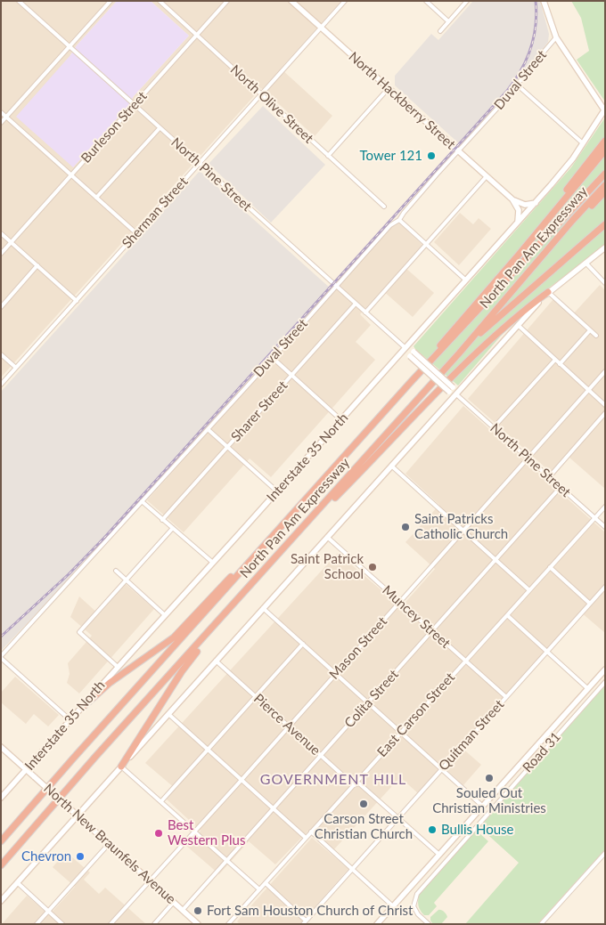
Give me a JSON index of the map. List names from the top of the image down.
{
  "streets": {
    "highway": ["North Pan Am Expressway"],
    "main road": [
      "North Hackberry Street",
      "North Pine Street",
      "Interstate 35 North",
      "North New Braunfels Avenue"
    ],
    "street": [
      "Duval Street",
      "North Olive Street",
      "Burleson Street",
      "Sherman Street",
      "Sharer Street",
      "Muncey Street",
      "Mason Street",
      "Colita Street",
      "East Carson Street",
      "Pierce Avenue",
      "Quitman Street",
      "Road 31"
    ]
  },
  "crossings": [
    ["Duval Street", "North Hackberry Street"],
    ["Duval Street", "North Pine Street"],
    ["North Hackberry Street", "Sherman Street"],
    ["North Olive Street", "Burleson Street"],
    ["North Olive Street", "Sherman Street"],
    ["Burleson Street", "North Pine Street"],
    ["North Pine Street", "Sherman Street"],
    ["North Pine Street", "Sharer Street"],
    ["North Pine Street", "Interstate 35 North"],
    ["North Pine Street", "Mason Street"],
    ["North Pine Street", "Colita Street"],
    ["North Pine Street", "East Carson Street"],
    ["Interstate 35 North", "North New Braunfels Avenue"],
    ["Muncey Street", "Mason Street"],
    ["Muncey Street", "Colita Street"],
    ["Muncey Street", "East Carson Street"],
    ["Muncey Street", "Quitman Street"],
    ["Mason Street", "Pierce Avenue"],
    ["Mason Street", "North New Braunfels Avenue"],
    ["Colita Street", "Pierce Avenue"],
    ["Colita Street", "North New Braunfels Avenue"],
    ["East Carson Street", "Pierce Avenue"],
    ["Pierce Avenue", "Quitman Street"]
  ],
  "districts": ["GOVERNMENT HILL"],
  "places": [
    "Tower 121",
    "Saint Patricks Catholic Church",
    "Saint Patrick School",
    "Souled Out Christian Ministries",
    "Carson Street Christian Church",
    "Bullis House",
    "Best Western Plus",
    "Chevron",
    "Fort Sam Houston Church of Christ"
  ]
}
